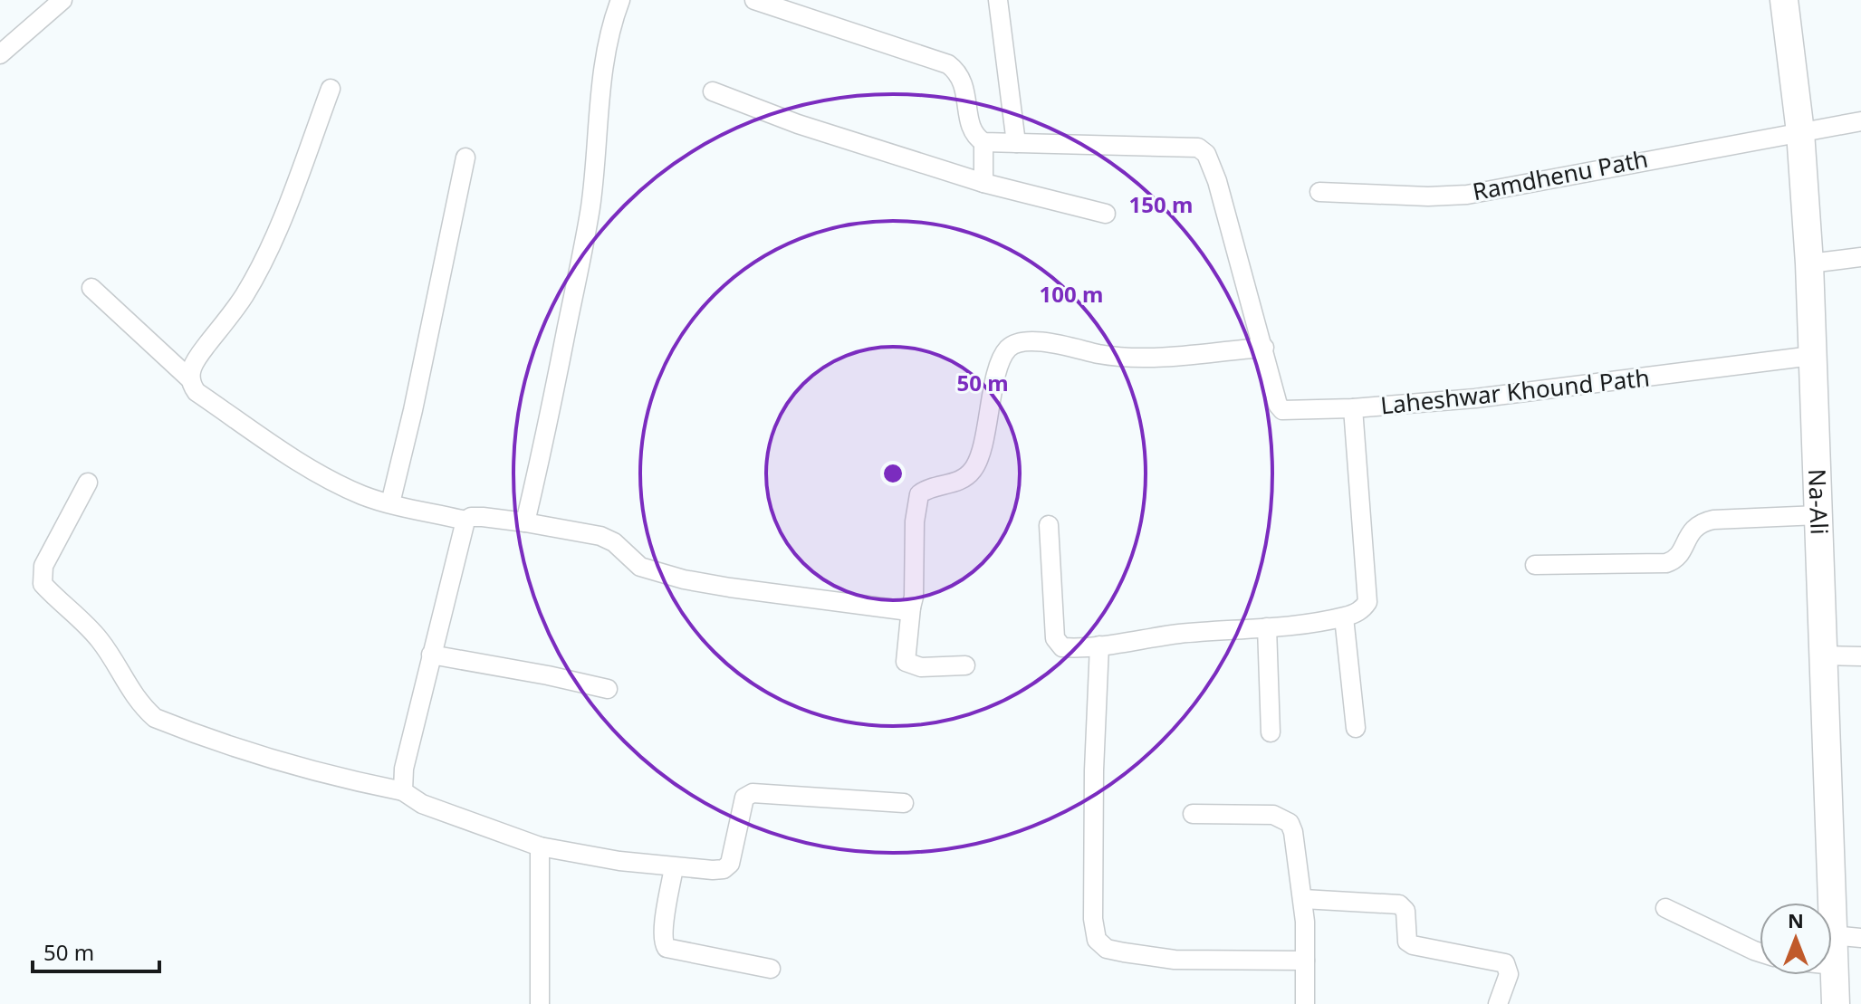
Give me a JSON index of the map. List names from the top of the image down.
{
  "streets": {
    "main road": ["Na-Ali"],
    "street": ["Ramdhenu Path", "Laheshwar Khound Path"]
  },
  "crossings": [
    ["Ramdhenu Path", "Na-Ali"],
    ["Laheshwar Khound Path", "Na-Ali"]
  ],
  "scale_bar": "50 m",
  "north": "top",
  "rings": ["150 m", "100 m", "50 m"]
}
